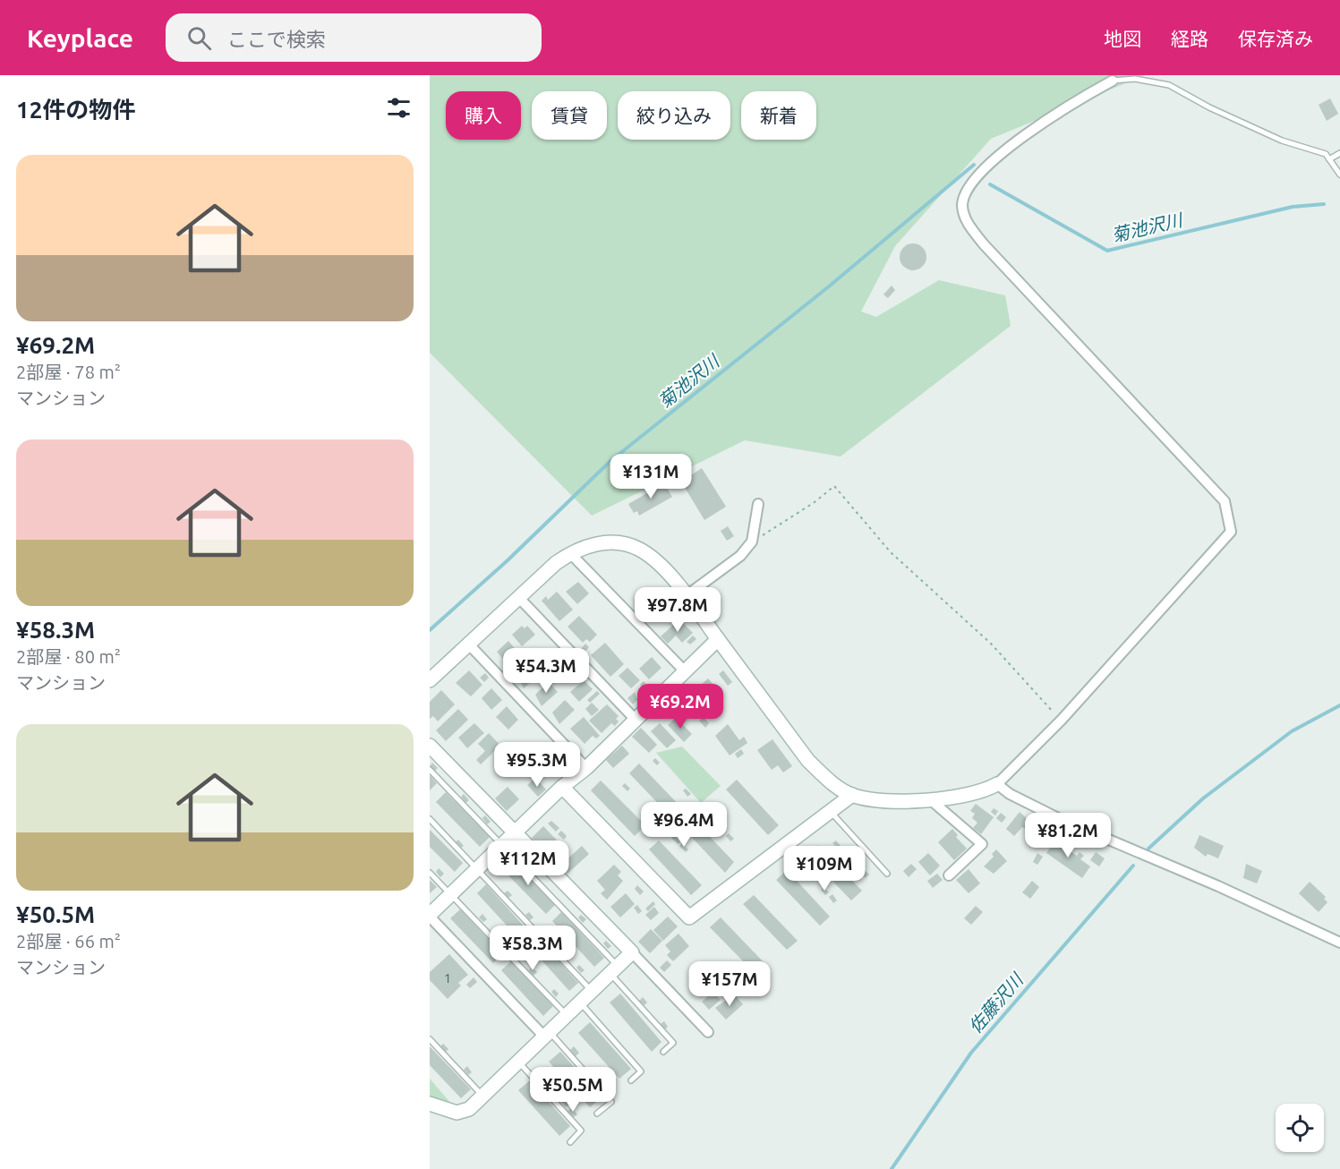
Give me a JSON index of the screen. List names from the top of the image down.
{
  "water": ["菊池沢川", "佐藤沢川"],
  "house_numbers": ["1"],
  "page": {
    "header": "Keyplace",
    "search": "ここで検索",
    "nav": ["地図", "経路", "保存済み"],
    "heading": "12件の物件",
    "chip": [
      "購入",
      "賃貸",
      "絞り込み",
      "新着"
    ],
    "list": [
      {
        "name": "¥69.2M",
        "note": "2部屋 · 78 m² · マンション"
      },
      {
        "name": "¥58.3M",
        "note": "2部屋 · 80 m² · マンション"
      },
      {
        "name": "¥50.5M",
        "note": "2部屋 · 66 m² · マンション"
      }
    ],
    "price": [
      "¥131M",
      "¥97.8M",
      "¥54.3M",
      "¥69.2M",
      "¥95.3M",
      "¥96.4M",
      "¥81.2M",
      "¥112M",
      "¥109M",
      "¥58.3M",
      "¥157M",
      "¥50.5M"
    ]
  }
}
